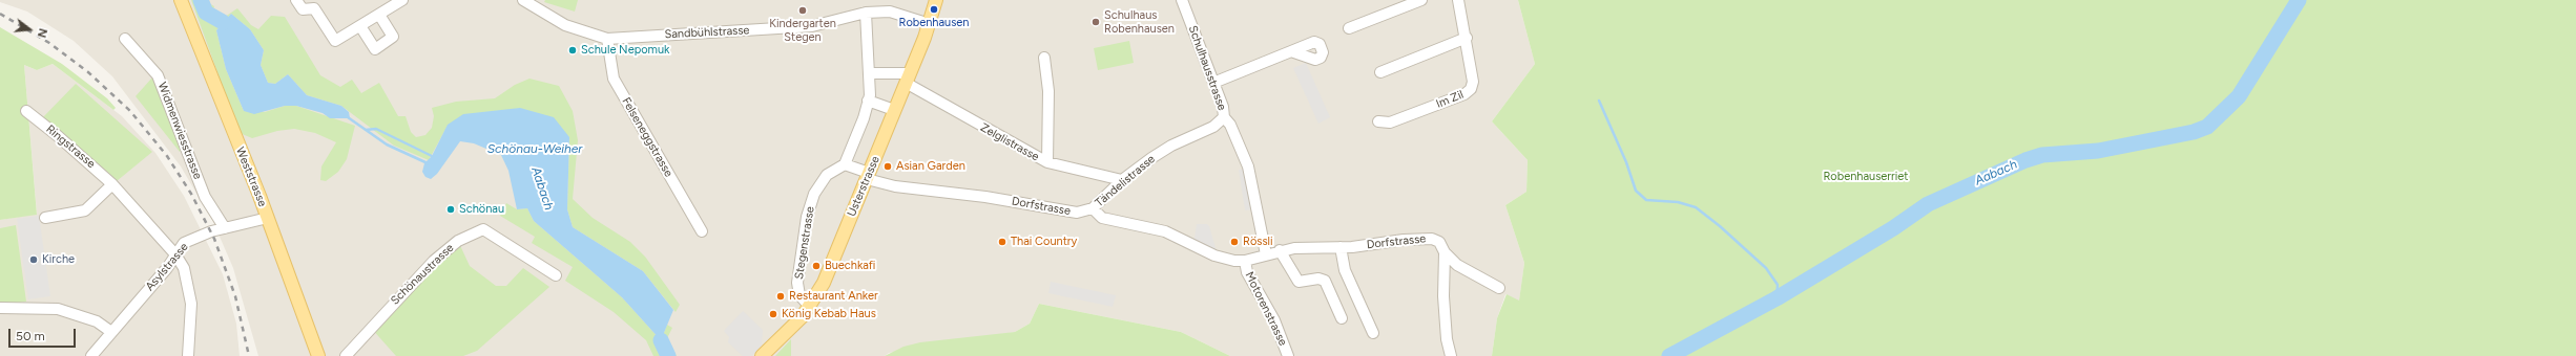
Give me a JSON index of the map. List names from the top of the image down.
{
  "streets": {
    "main road": ["Weststrasse", "Usterstrasse"],
    "street": [
      "Sandbühlstrasse",
      "Schulhausstrasse",
      "Im Zil",
      "Widmenwiesstrasse",
      "Felseneggstrasse",
      "Zelglistrasse",
      "Ringstrasse",
      "Tändelistrasse",
      "Dorfstrasse",
      "Stegenstrasse",
      "Asylstrasse",
      "Schönaustrasse",
      "Motorenstrasse"
    ]
  },
  "crossings": [
    ["Sandbühlstrasse", "Felseneggstrasse"],
    ["Sandbühlstrasse", "Usterstrasse"],
    ["Schulhausstrasse", "Tändelistrasse"],
    ["Schulhausstrasse", "Dorfstrasse"],
    ["Widmenwiesstrasse", "Asylstrasse"],
    ["Zelglistrasse", "Tändelistrasse"],
    ["Zelglistrasse", "Usterstrasse"],
    ["Ringstrasse", "Asylstrasse"],
    ["Weststrasse", "Asylstrasse"],
    ["Tändelistrasse", "Dorfstrasse"],
    ["Usterstrasse", "Dorfstrasse"],
    ["Usterstrasse", "Stegenstrasse"],
    ["Dorfstrasse", "Motorenstrasse"]
  ],
  "water": ["Schönau-Weiher", "Aabach"],
  "parks": ["Robenhauserriet"],
  "places": [
    "Robenhausen",
    "Kindergarten Stegen",
    "Schulhaus Robenhausen",
    "Schule Nepomuk",
    "Asian Garden",
    "Schönau",
    "Thai Country",
    "Rössli",
    "Kirche",
    "Buechkafi",
    "Restaurant Anker",
    "König Kebab Haus"
  ],
  "scale_bar": "50 m",
  "north": "right"
}
